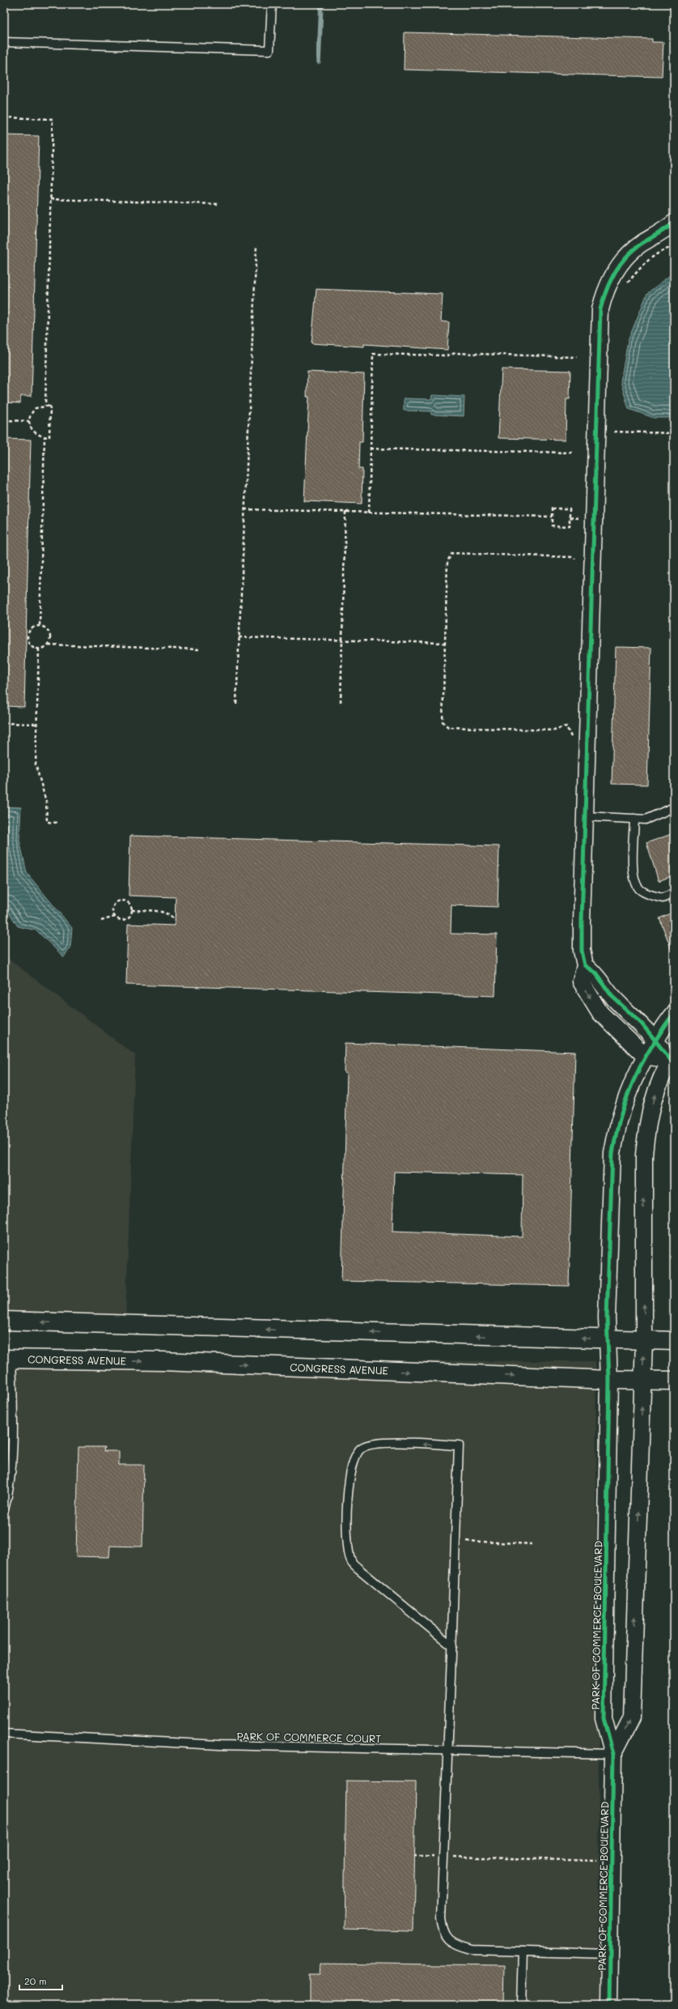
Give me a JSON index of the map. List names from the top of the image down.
{
  "streets": {
    "main road": ["CONGRESS AVENUE"],
    "street": ["PARK OF COMMERCE BOULEVARD"],
    "lane": ["PARK OF COMMERCE COURT"]
  },
  "crossings": [
    ["CONGRESS AVENUE", "PARK OF COMMERCE BOULEVARD"],
    ["PARK OF COMMERCE BOULEVARD", "PARK OF COMMERCE COURT"]
  ],
  "scale_bar": "20 m"
}
